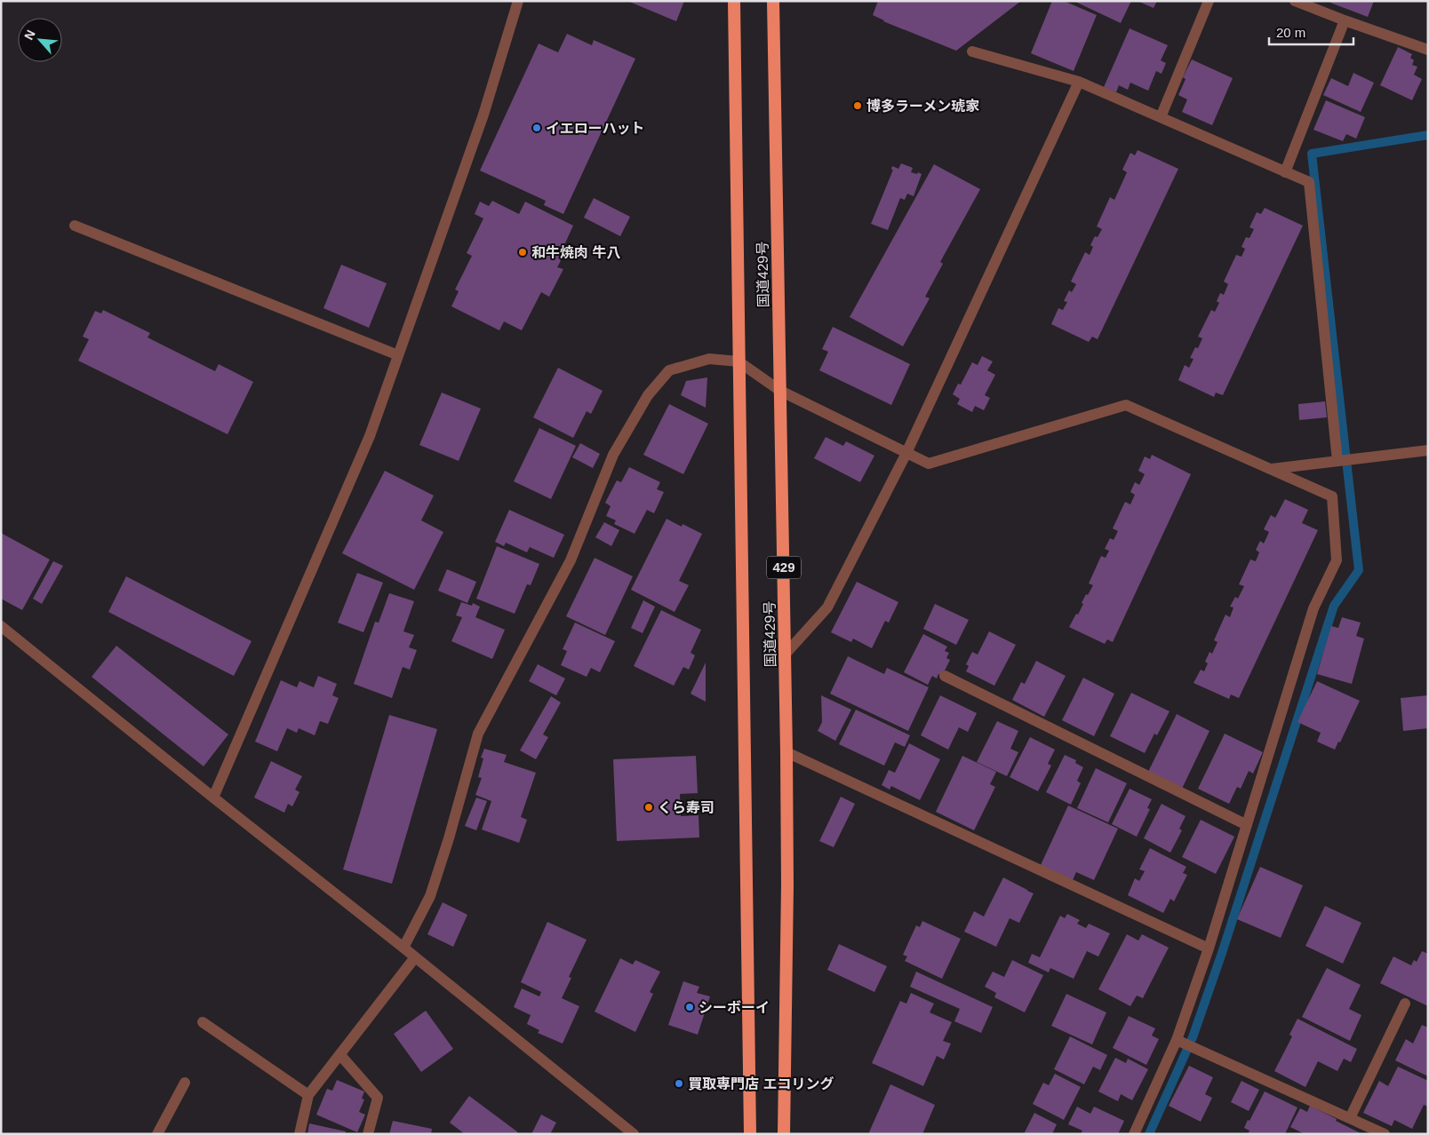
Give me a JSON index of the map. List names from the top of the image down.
{
  "streets": {
    "highway": ["国道429号", "429"]
  },
  "places": [
    "博多ラーメン琥家",
    "イエローハット",
    "和牛焼肉 牛八",
    "くら寿司",
    "シーボーイ",
    "買取専門店 エコリング"
  ],
  "scale_bar": "20 m",
  "north": "top left"
}
